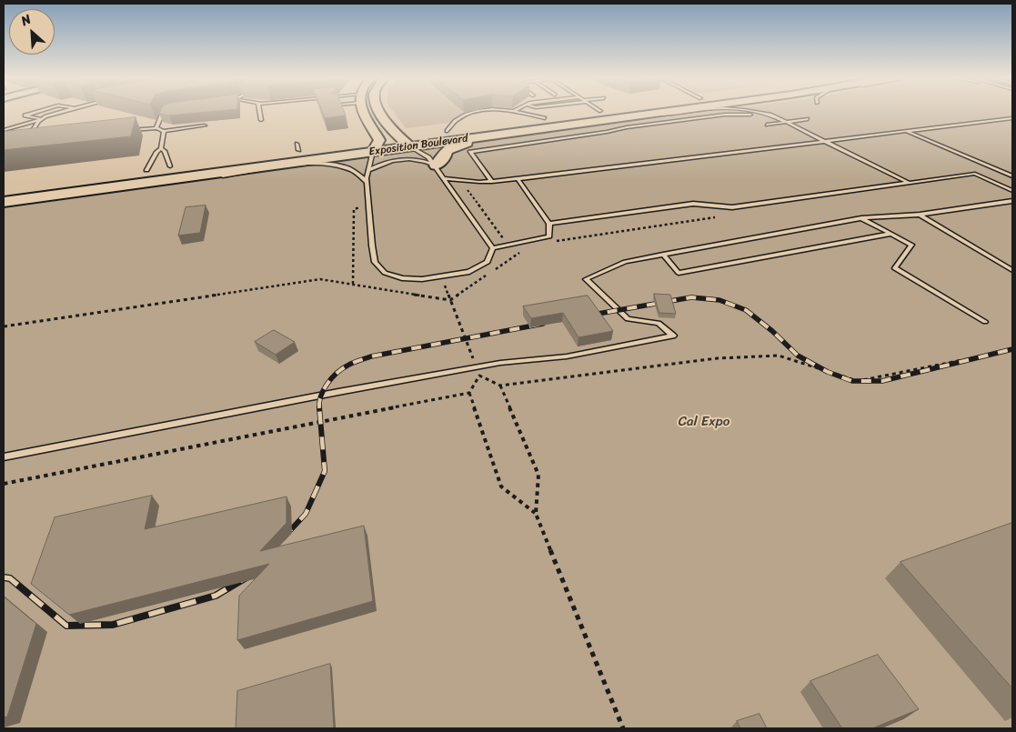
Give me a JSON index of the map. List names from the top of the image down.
{
  "streets": {
    "main road": ["Exposition Boulevard"]
  },
  "parks": ["Cal Expo"],
  "north": "top left"
}
